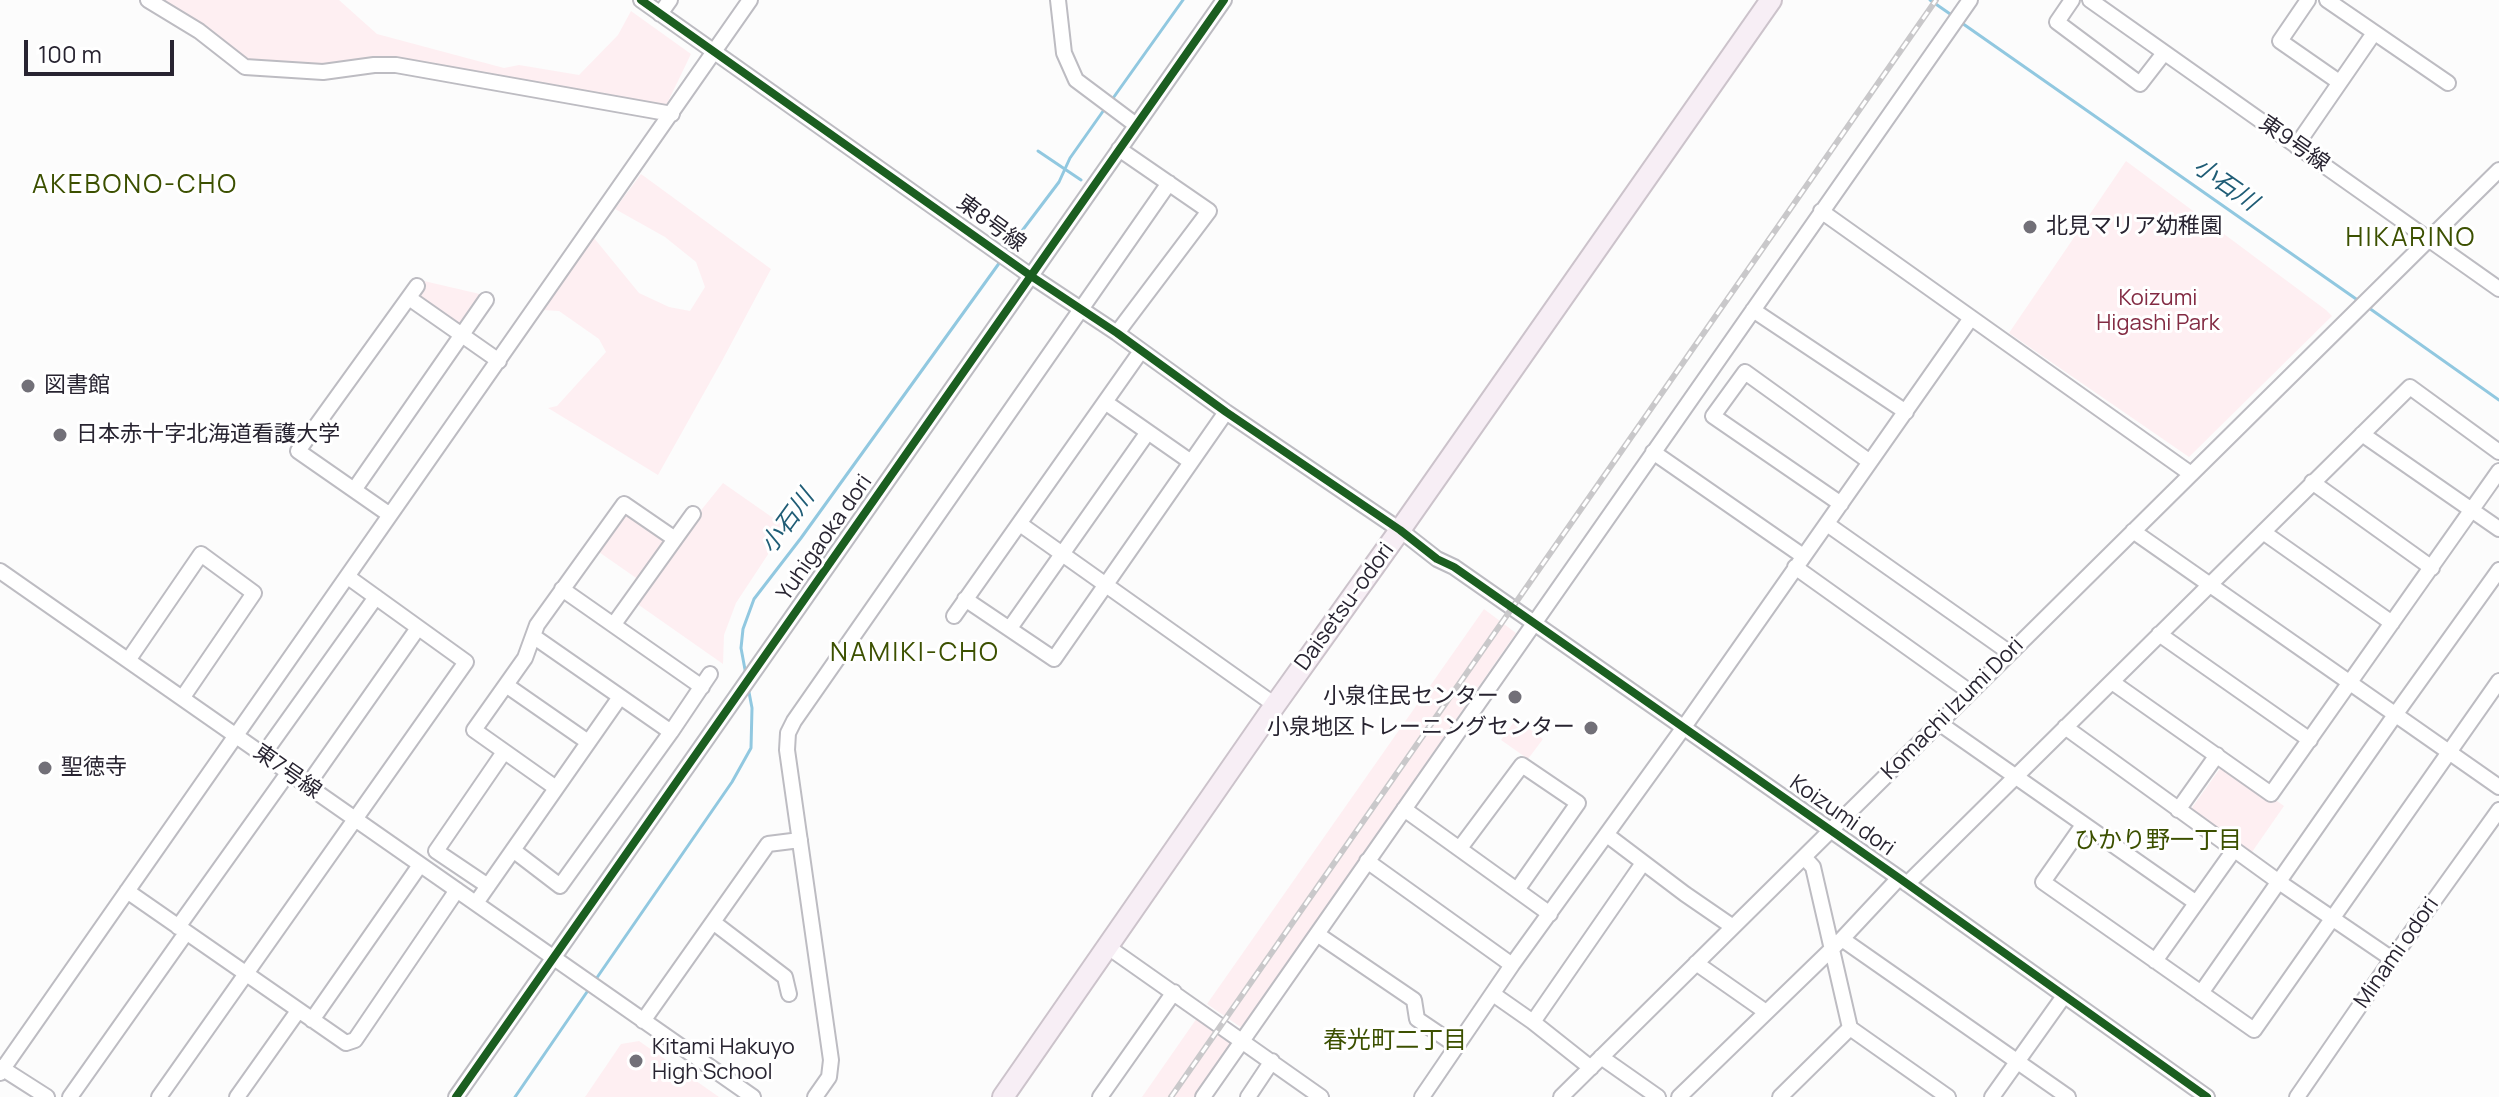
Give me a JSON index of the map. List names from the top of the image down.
{
  "streets": {
    "highway": ["Daisetsu-odori"],
    "street": [
      "東9号線",
      "東8号線",
      "Yuhigaoka dori",
      "Komachi Izumi Dori",
      "東7号線",
      "Koizumi dori",
      "Minami odori"
    ]
  },
  "crossings": [
    ["東9号線", "Komachi Izumi Dori"],
    ["東8号線", "Yuhigaoka dori"],
    ["東8号線", "Daisetsu-odori"],
    ["東8号線", "Koizumi dori"],
    ["Yuhigaoka dori", "東7号線"],
    ["Daisetsu-odori", "Koizumi dori"],
    ["Komachi Izumi Dori", "Koizumi dori"]
  ],
  "districts": [
    "AKEBONO-CHO",
    "HIKARINO",
    "NAMIKI-CHO",
    "ひかり野一丁目",
    "春光町二丁目"
  ],
  "water": ["小石川"],
  "parks": ["Koizumi Higashi Park"],
  "places": [
    "北見マリア幼稚園",
    "図書館",
    "日本赤十字北海道看護大学",
    "小泉住民センター",
    "小泉地区トレーニングセンター",
    "聖徳寺",
    "Kitami Hakuyo High School"
  ],
  "scale_bar": "100 m"
}
